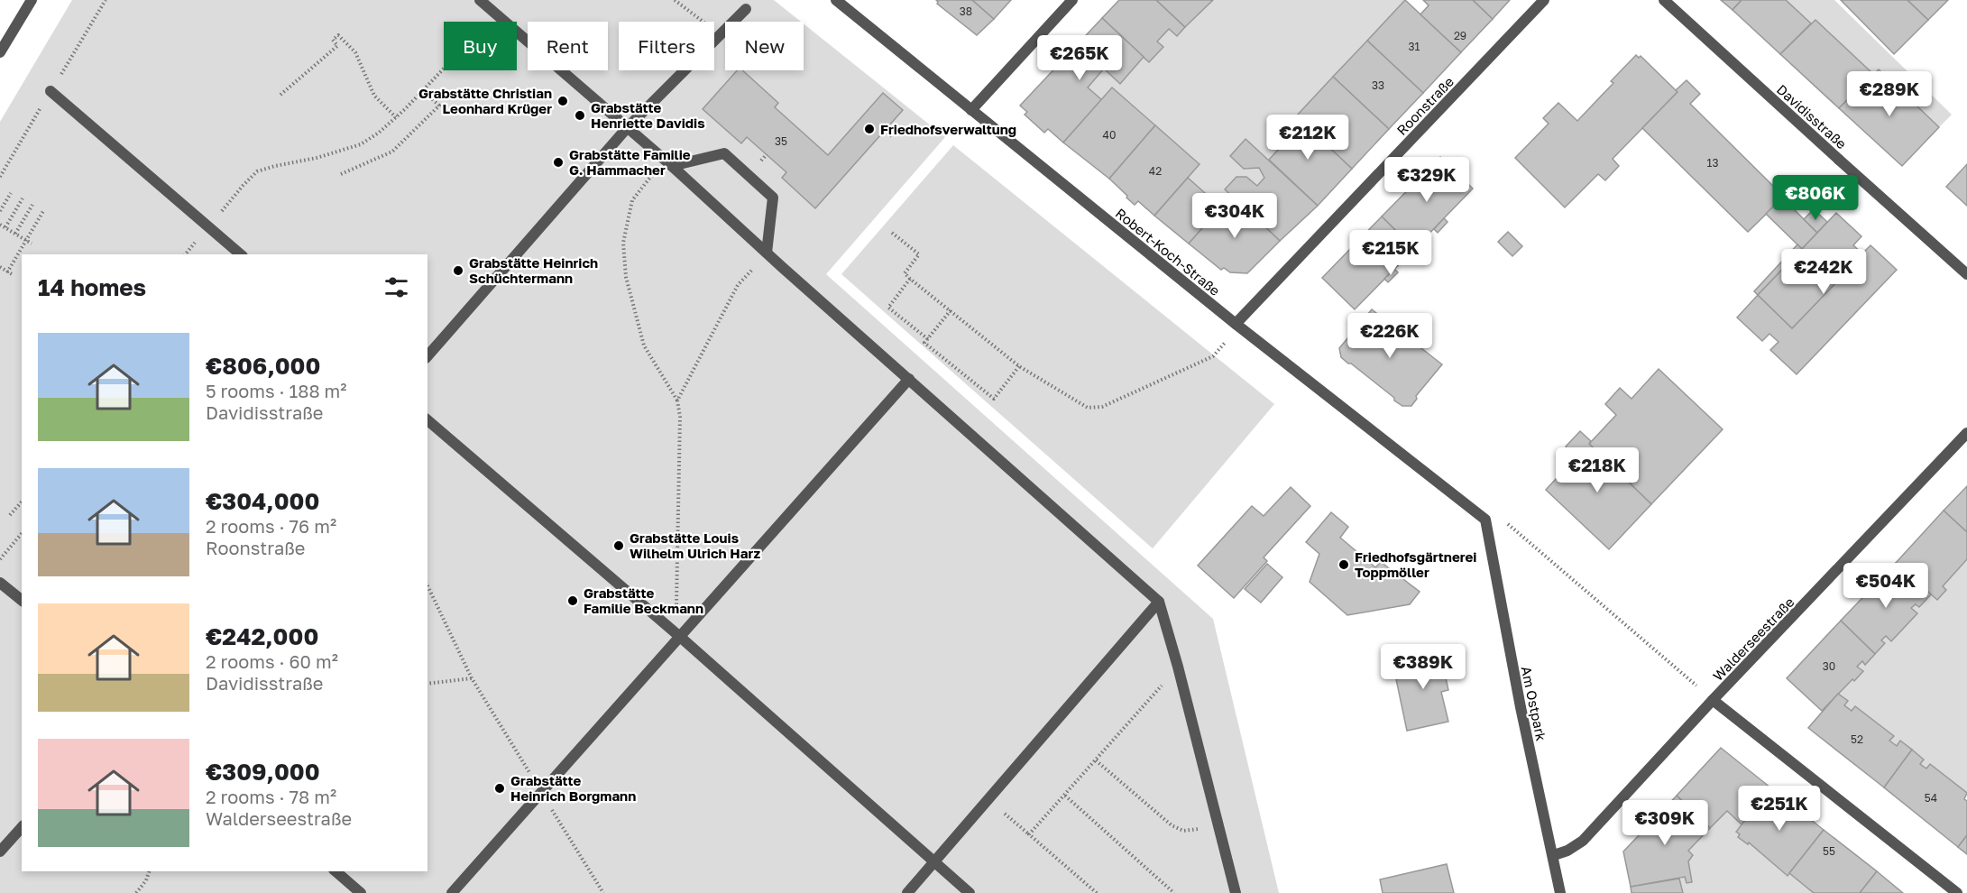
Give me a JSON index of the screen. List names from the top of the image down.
{
  "streets": {
    "street": [
      "Roonstraße",
      "Davidisstraße",
      "Robert-Koch-Straße",
      "Walderseestraße",
      "Am Ostpark"
    ]
  },
  "crossings": [
    ["Roonstraße", "Robert-Koch-Straße"],
    ["Robert-Koch-Straße", "Am Ostpark"],
    ["Walderseestraße", "Am Ostpark"]
  ],
  "places": [
    "Grabstätte Christian Leonhard Krüger",
    "Grabstätte Henriette Davidis",
    "Friedhofsverwaltung",
    "Grabstätte Familie G. Hammacher",
    "Grabstätte Heinrich Schüchtermann",
    "Grabstätte Louis Wilhelm Ulrich Harz",
    "Friedhofsgärtnerei Toppmöller",
    "Grabstätte Familie Beckmann",
    "Grabstätte Heinrich Borgmann"
  ],
  "house_numbers": [
    "38",
    "29",
    "31",
    "33",
    "40",
    "35",
    "13",
    "42",
    "30",
    "52",
    "54",
    "55"
  ],
  "page": {
    "chip": [
      "Buy",
      "Rent",
      "Filters",
      "New"
    ],
    "price": [
      "€265K",
      "€289K",
      "€212K",
      "€329K",
      "€806K",
      "€304K",
      "€215K",
      "€242K",
      "€226K",
      "€218K",
      "€504K",
      "€389K",
      "€251K",
      "€309K"
    ],
    "heading": "14 homes",
    "list": [
      {
        "name": "€806,000",
        "note": "5 rooms · 188 m² · Davidisstraße"
      },
      {
        "name": "€304,000",
        "note": "2 rooms · 76 m² · Roonstraße"
      },
      {
        "name": "€242,000",
        "note": "2 rooms · 60 m² · Davidisstraße"
      },
      {
        "name": "€309,000",
        "note": "2 rooms · 78 m² · Walderseestraße"
      }
    ]
  }
}
